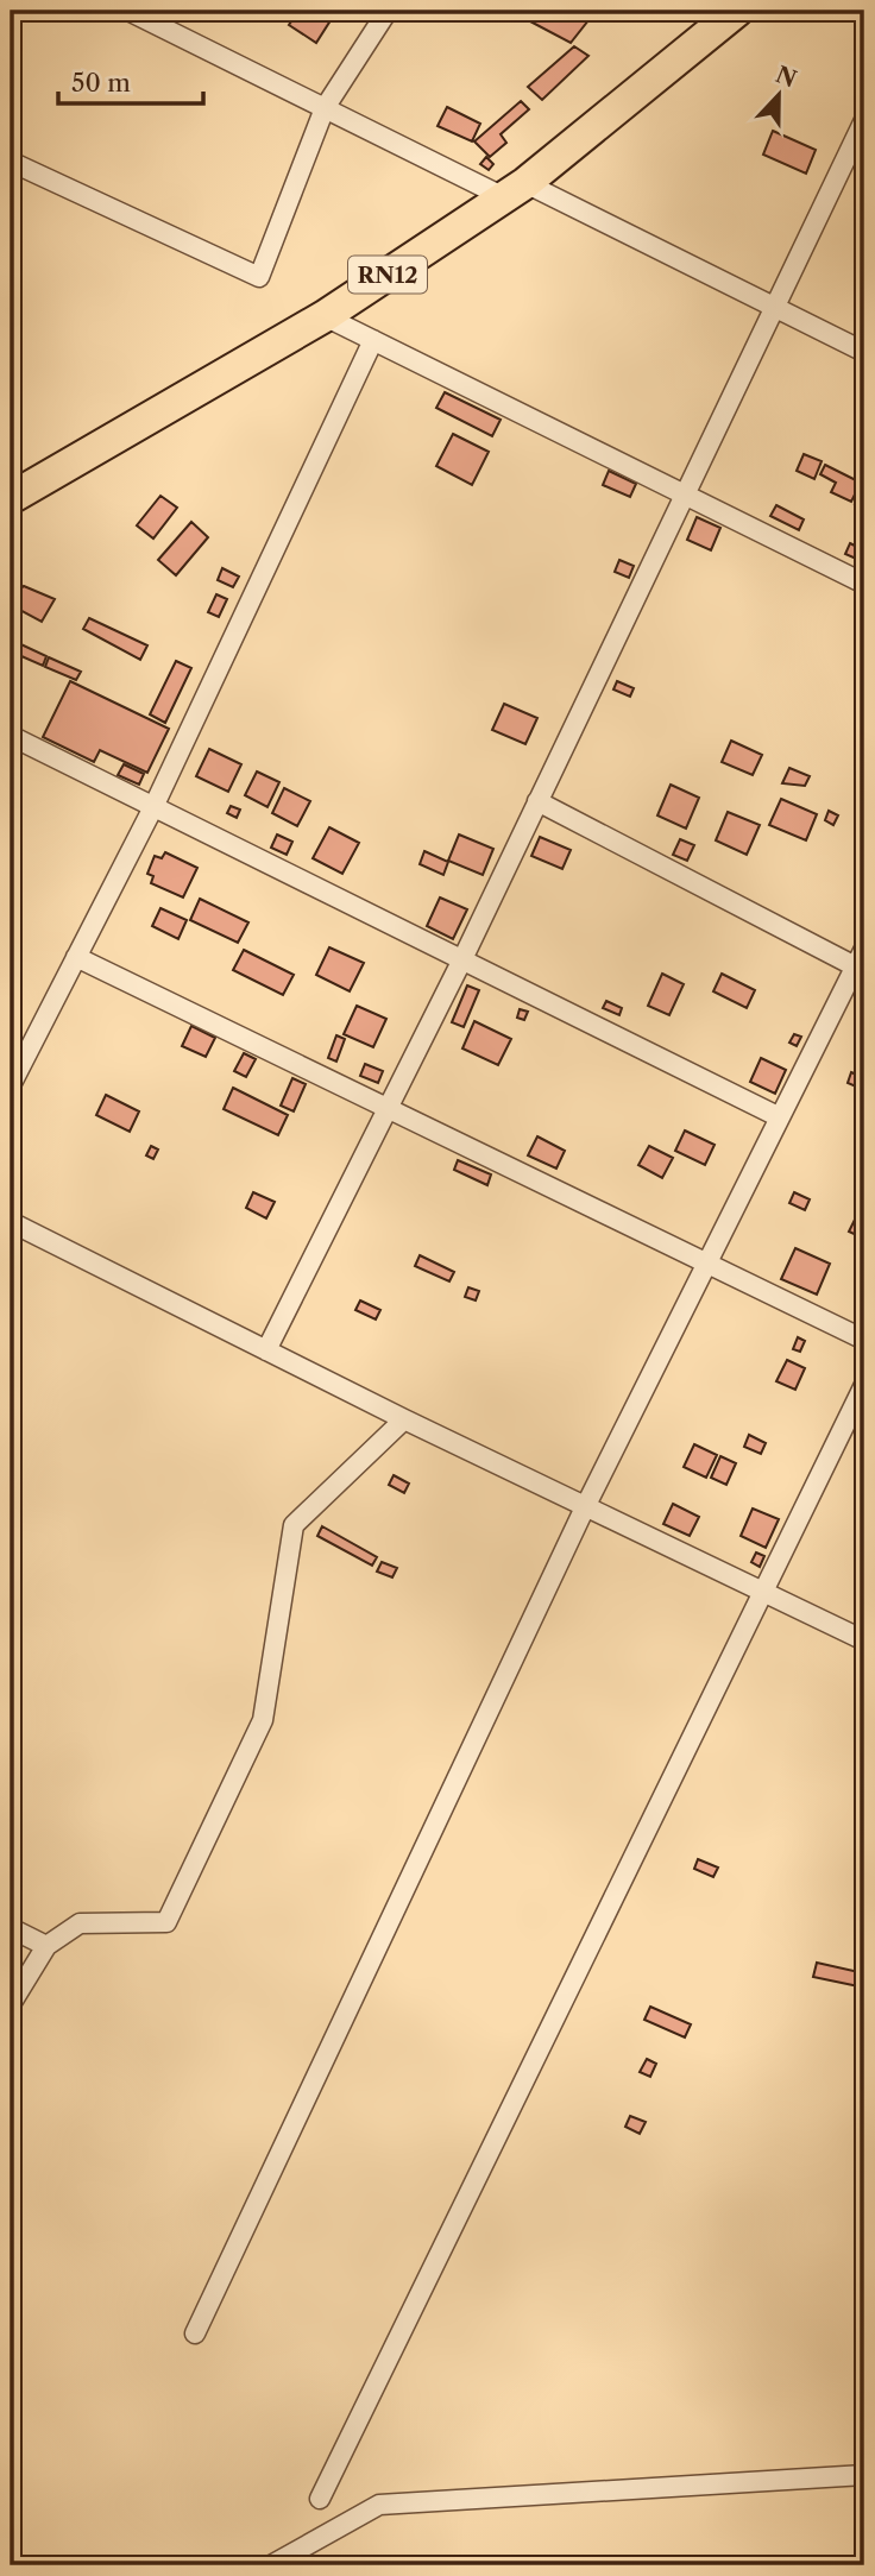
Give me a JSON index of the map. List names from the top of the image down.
{
  "streets": {
    "main road": ["RN12"]
  },
  "scale_bar": "50 m",
  "north": "top"
}
